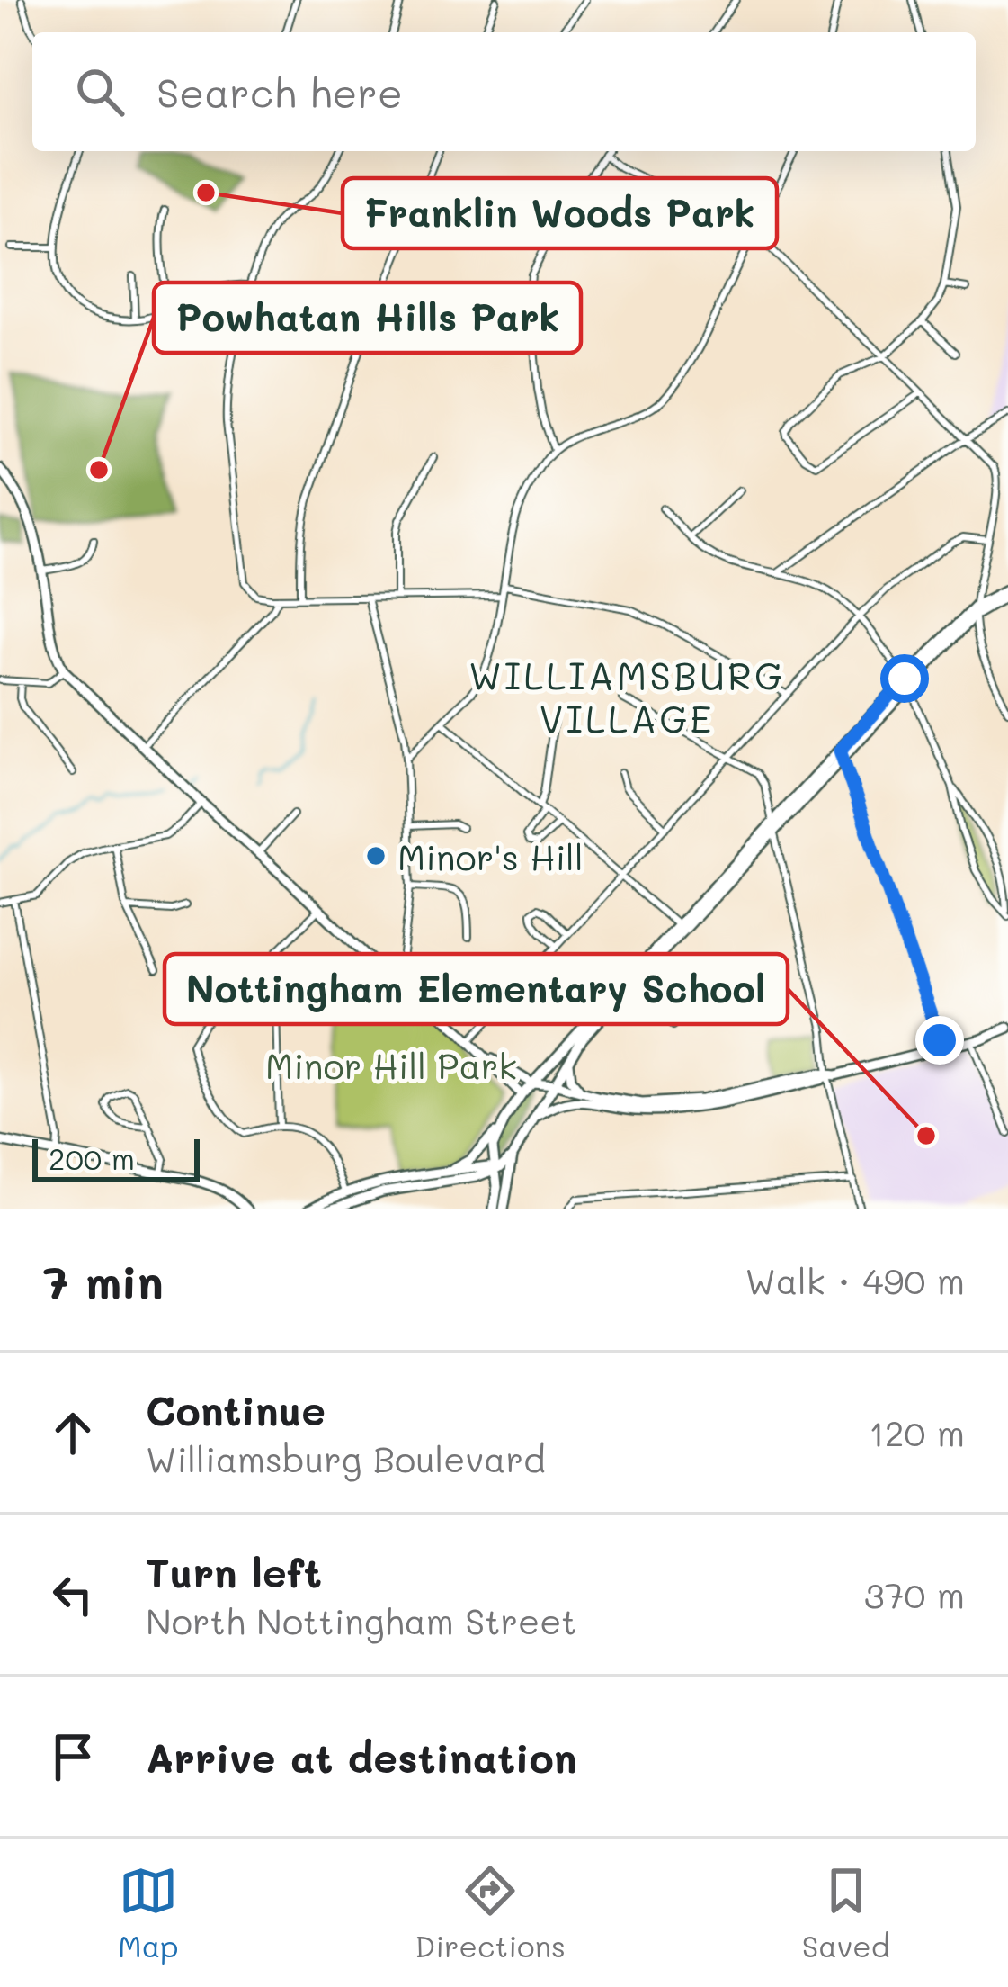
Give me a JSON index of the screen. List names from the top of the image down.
{
  "districts": ["WILLIAMSBURG VILLAGE"],
  "parks": ["Minor Hill Park"],
  "places": [
    "Franklin Woods Park",
    "Powhatan Hills Park",
    "Minor's Hill",
    "Nottingham Elementary School"
  ],
  "scale_bar": "200 m",
  "page": {
    "search": "Search here",
    "scale": "200 m",
    "heading": ["7 min", "Walk · 490 m"],
    "list": [
      ["Continue", "Williamsburg Boulevard", "120 m"],
      ["Turn left", "North Nottingham Street", "370 m"],
      "Arrive at destination"
    ],
    "nav": ["Map", "Directions", "Saved"]
  }
}
